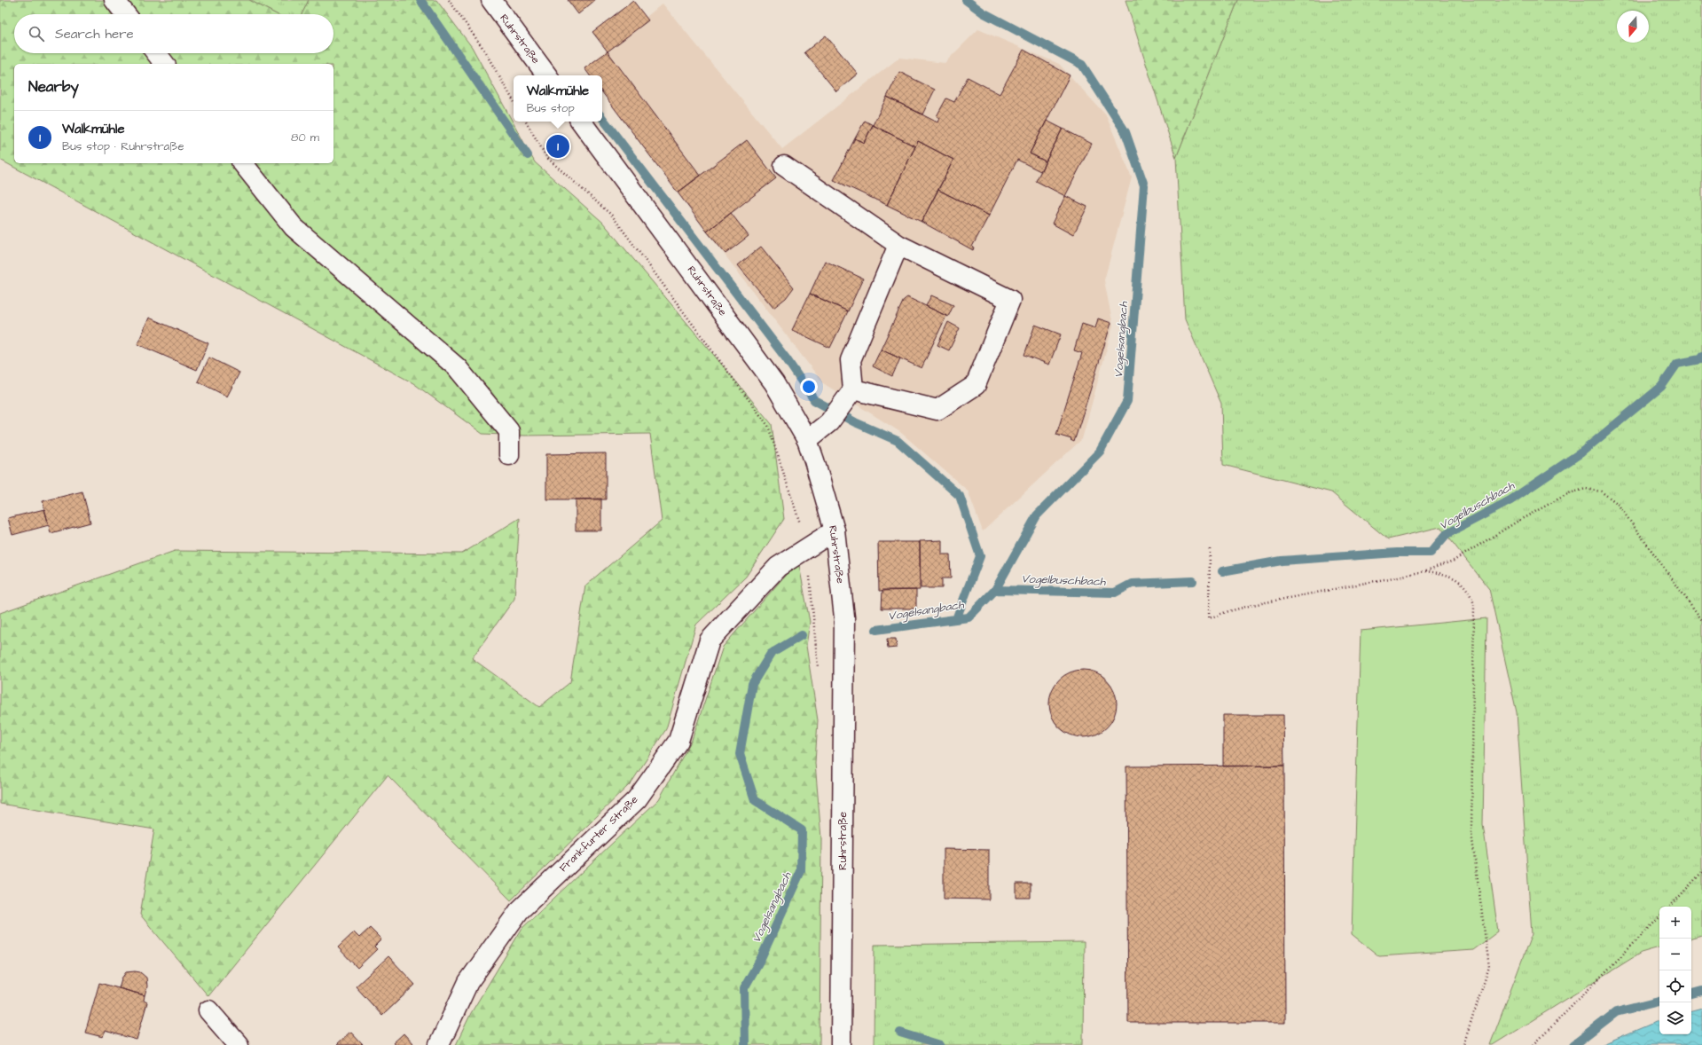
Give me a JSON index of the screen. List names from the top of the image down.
{
  "streets": {
    "main road": ["Ruhrstraße", "Frankfurter Straße"]
  },
  "crossings": [
    ["Ruhrstraße", "Frankfurter Straße"]
  ],
  "water": ["Vogelsangbach", "Vogelbuschbach"],
  "north": "bottom",
  "page": {
    "search": "Search here",
    "heading": "Nearby",
    "popup": ["Walkmühle", "Bus stop"],
    "list": [
      {
        "mark": "1",
        "name": "Walkmühle",
        "note": "Bus stop · Ruhrstraße",
        "value": "80 m"
      }
    ],
    "pins": "1",
    "map_buttons": ["+", "−"]
  }
}
